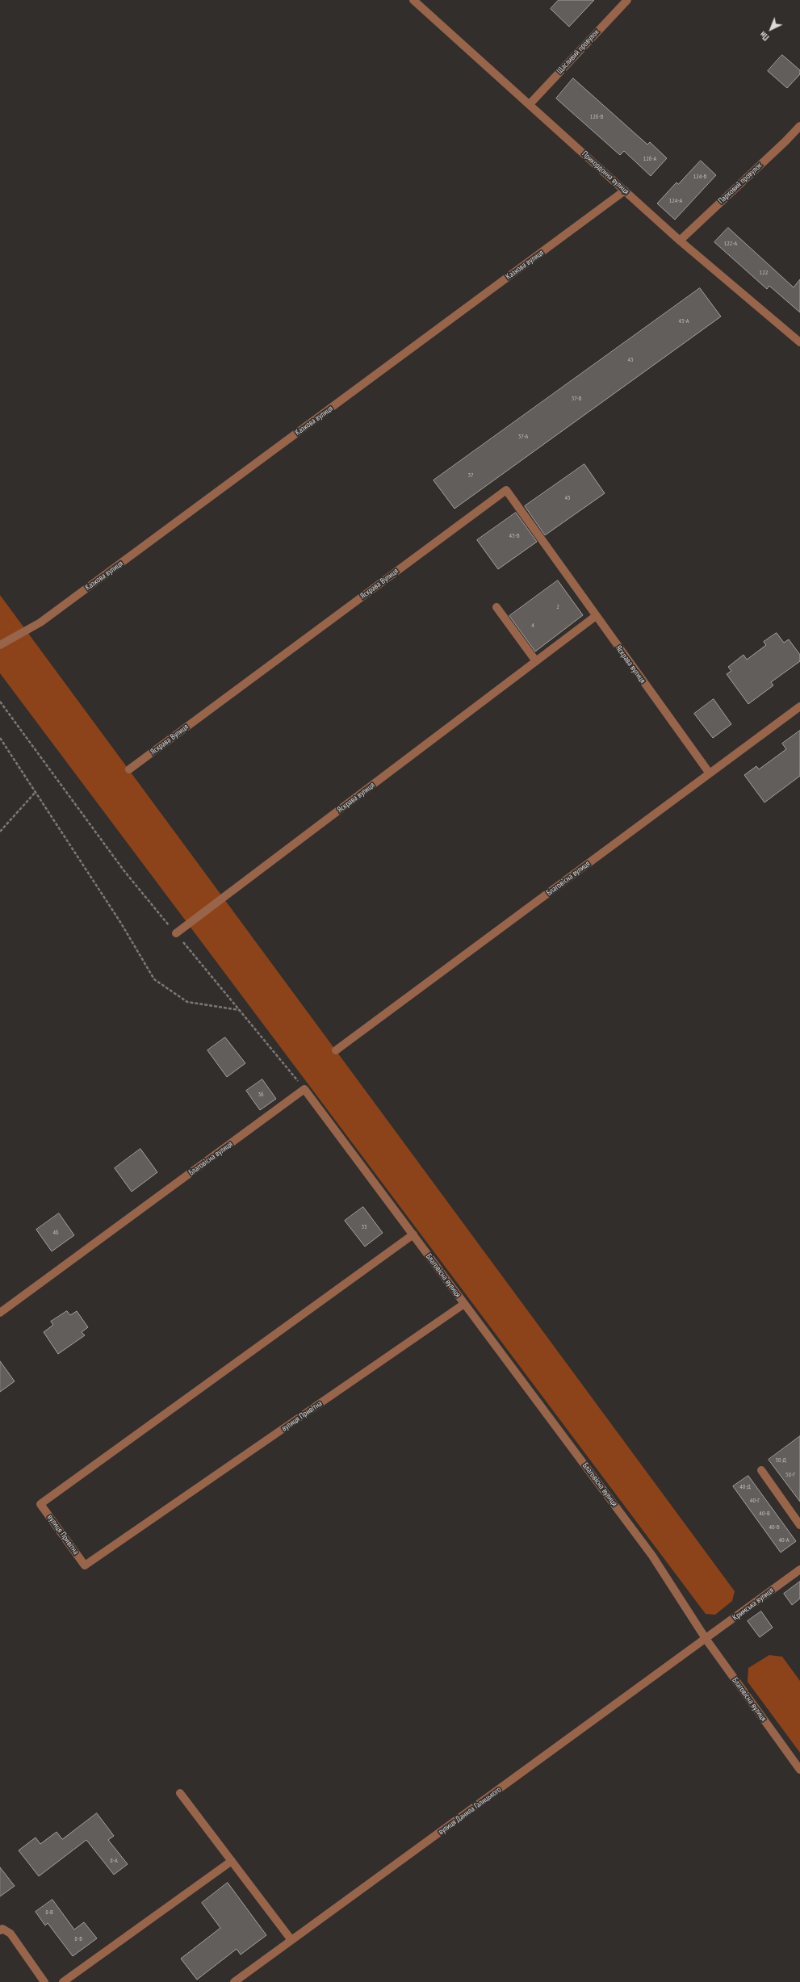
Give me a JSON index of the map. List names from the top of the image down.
{
  "streets": {
    "street": [
      "Щасливий провулок",
      "Прикордонна вулиця",
      "Парковий провулок",
      "Казкова вулиця",
      "Яскрава Вулиця",
      "Яскрава вулиця",
      "Благовісна вулиця",
      "вулиця Привітна",
      "Кримська вулиця",
      "вулиця Данила Галицького"
    ]
  },
  "crossings": [
    ["Щасливий провулок", "Прикордонна вулиця"],
    ["Прикордонна вулиця", "Парковий провулок"],
    ["Прикордонна вулиця", "Казкова вулиця"],
    ["Яскрава Вулиця", "Яскрава вулиця"],
    ["Яскрава вулиця", "Благовісна вулиця"],
    ["Благовісна вулиця", "вулиця Привітна"],
    ["Благовісна вулиця", "Кримська вулиця"],
    ["Благовісна вулиця", "вулиця Данила Галицького"],
    ["Кримська вулиця", "вулиця Данила Галицького"]
  ],
  "house_numbers": [
    "126-Б",
    "126-А",
    "124-Б",
    "124-А",
    "122-А",
    "122",
    "43-А",
    "43",
    "37-Б",
    "37-А",
    "37",
    "45",
    "43-Б",
    "2",
    "4",
    "36",
    "35",
    "46",
    "38-Д",
    "38-Г",
    "40-Д",
    "40-Г",
    "40-В",
    "40-Б",
    "40-А",
    "8-А",
    "8-В",
    "8-Б"
  ],
  "north": "bottom left"
}
